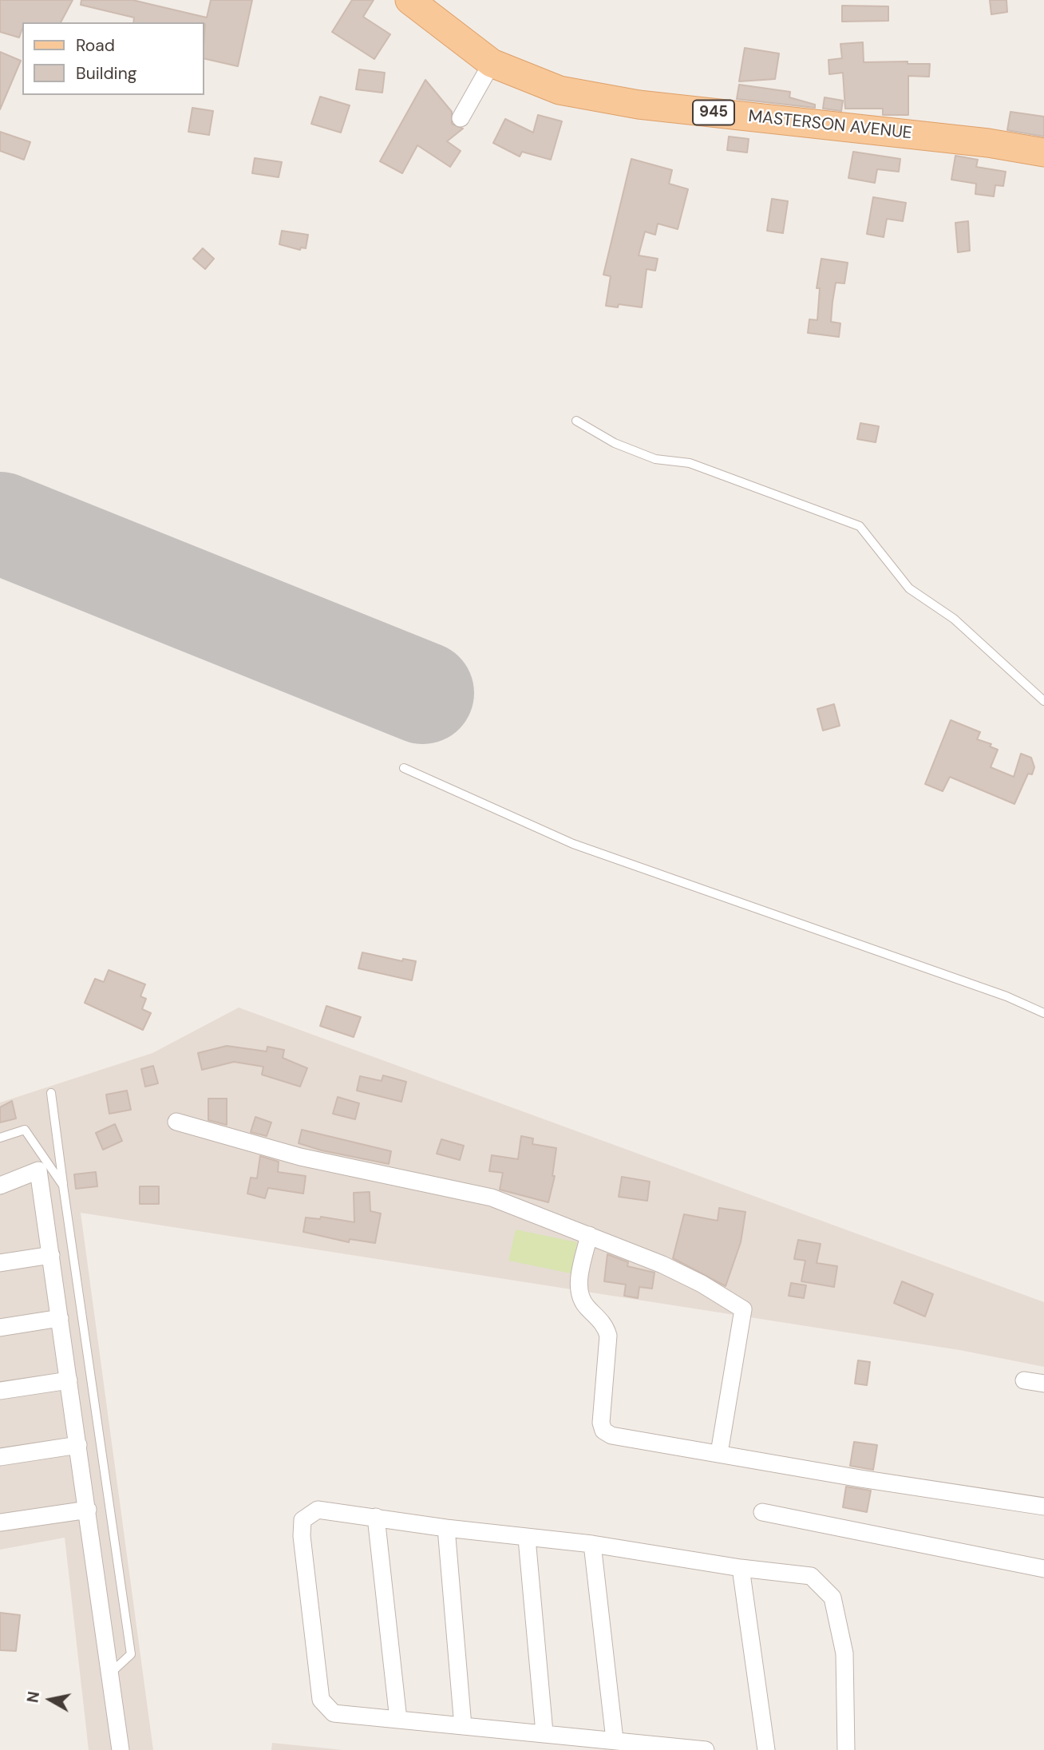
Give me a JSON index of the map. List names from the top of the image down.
{
  "streets": {
    "main road": ["945", "MASTERSON AVENUE"]
  },
  "legend": ["Road", "Building"],
  "north": "left"
}
